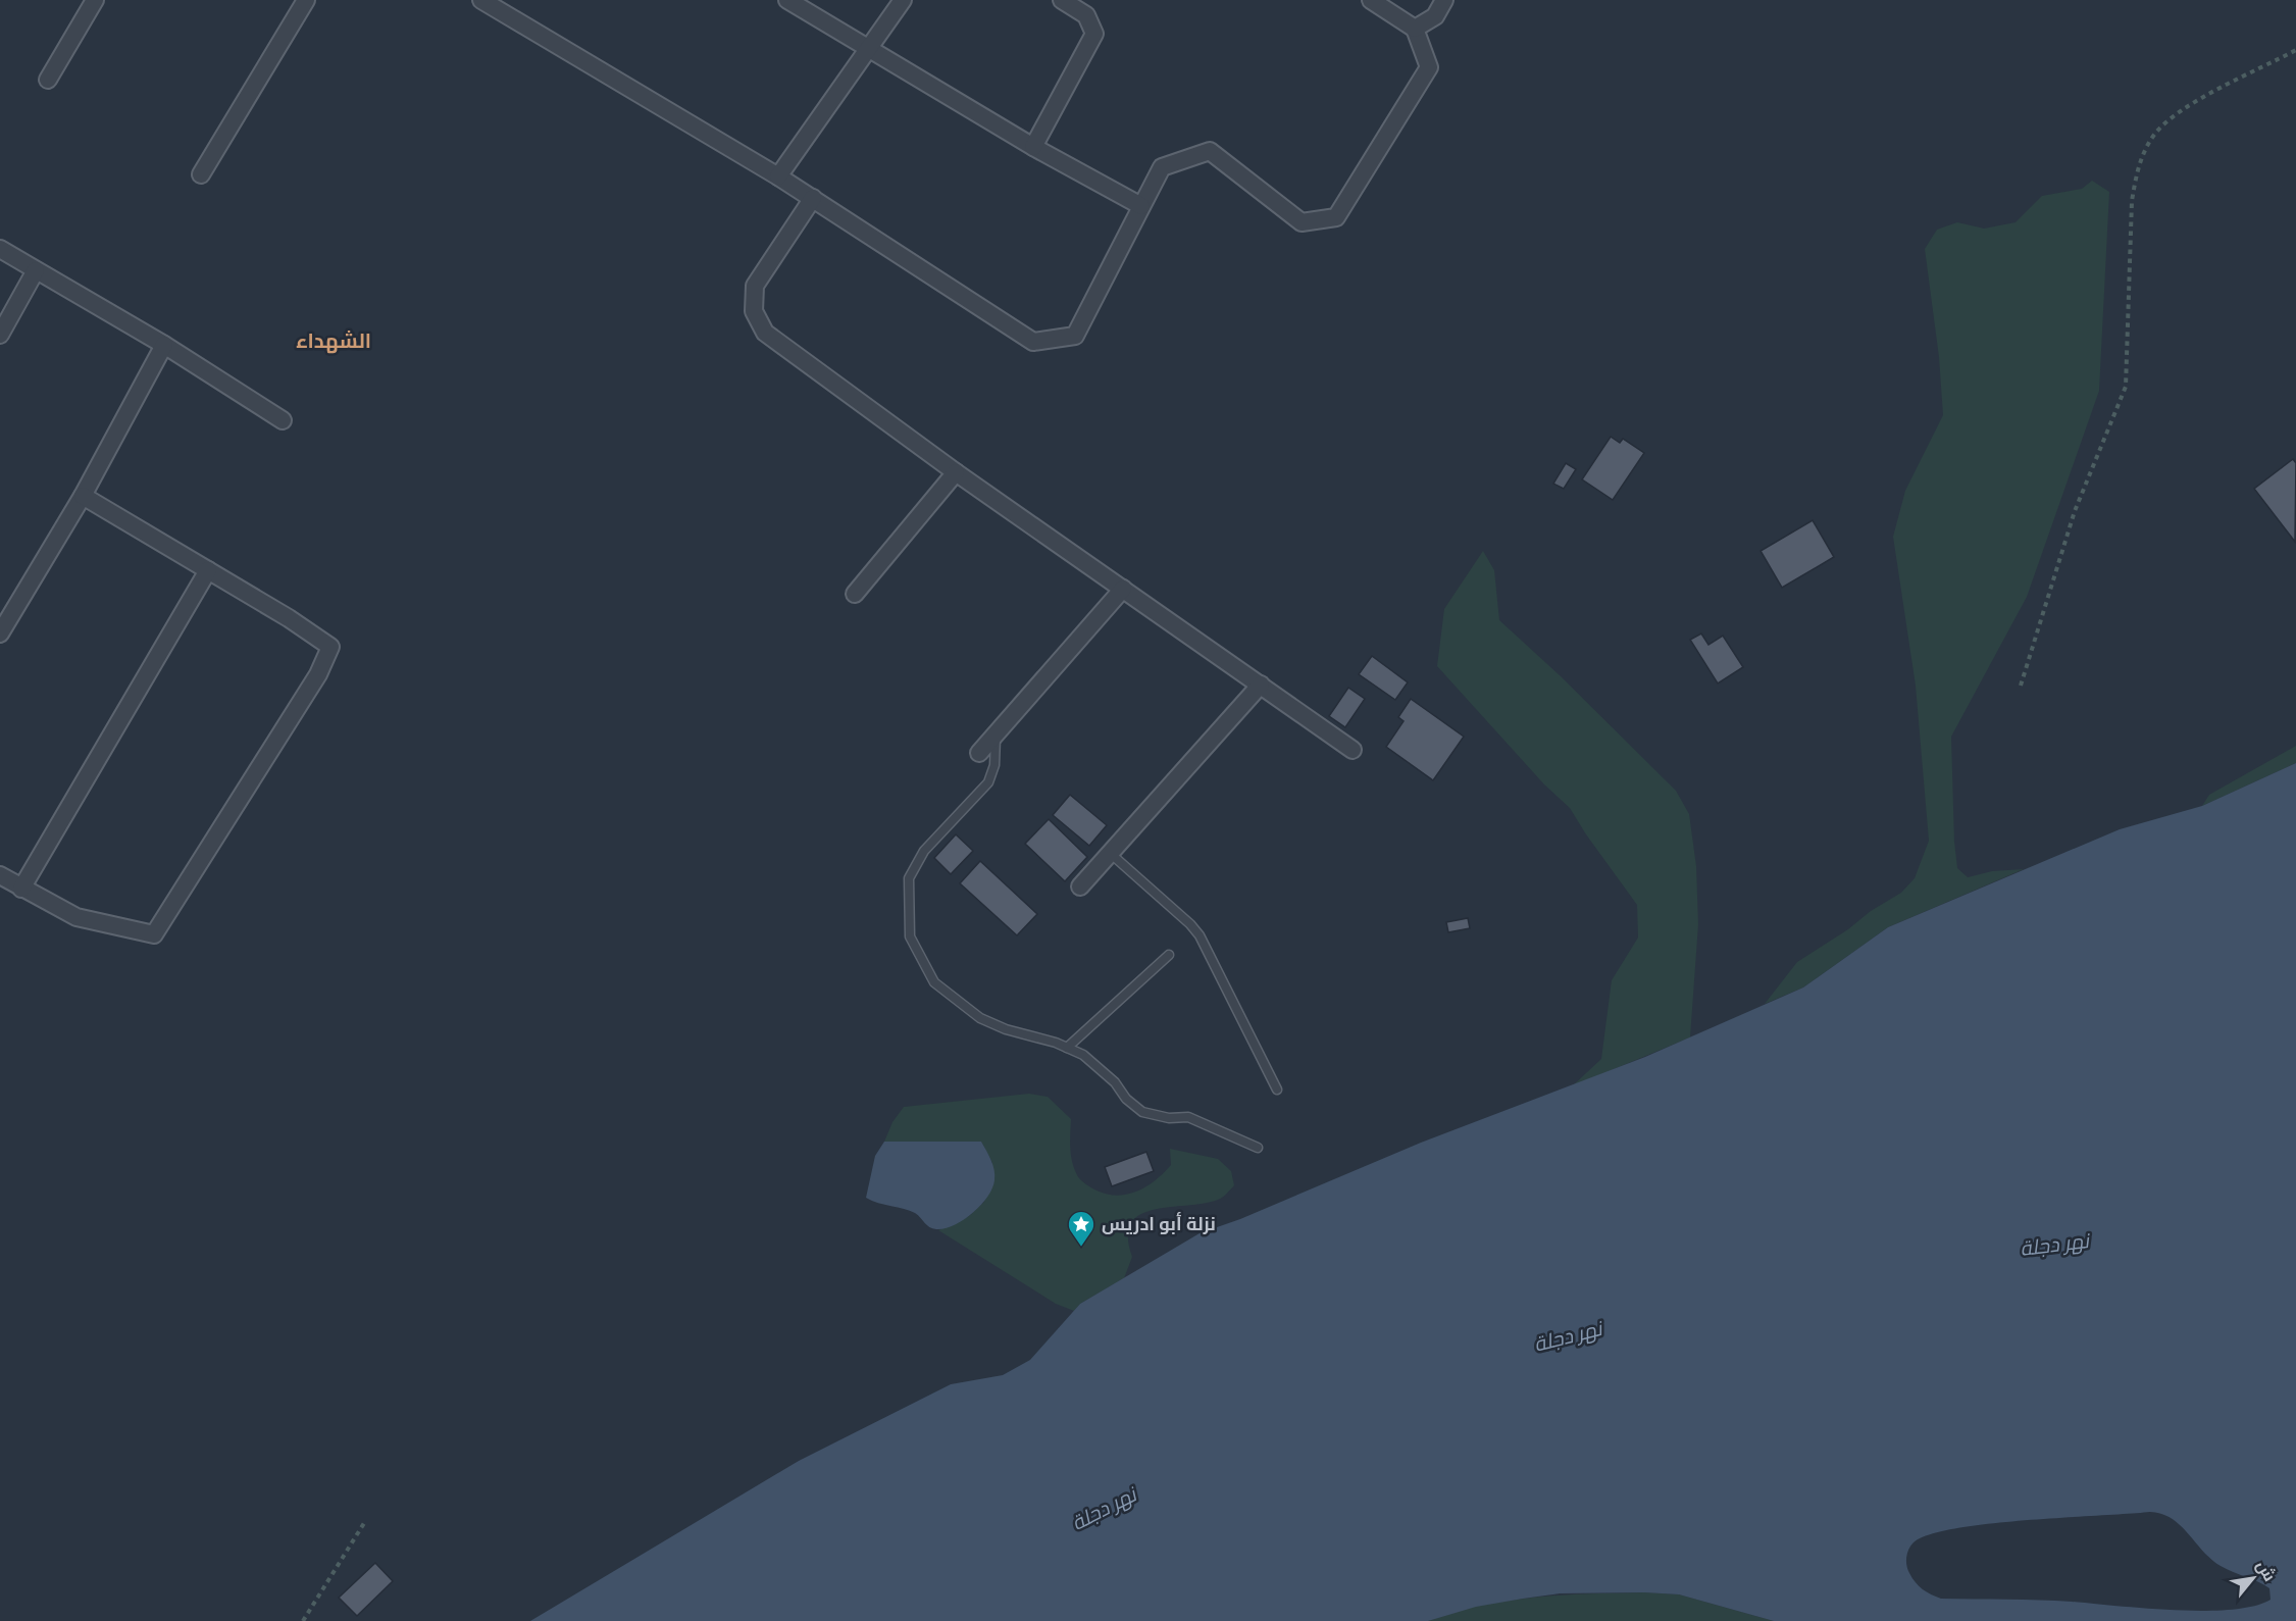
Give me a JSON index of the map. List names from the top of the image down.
{
  "districts": ["الشهداء"],
  "water": ["نهر دجلة"],
  "places": {
    "place": ["نزلة أبو ادريس"]
  },
  "north": "top right"
}
